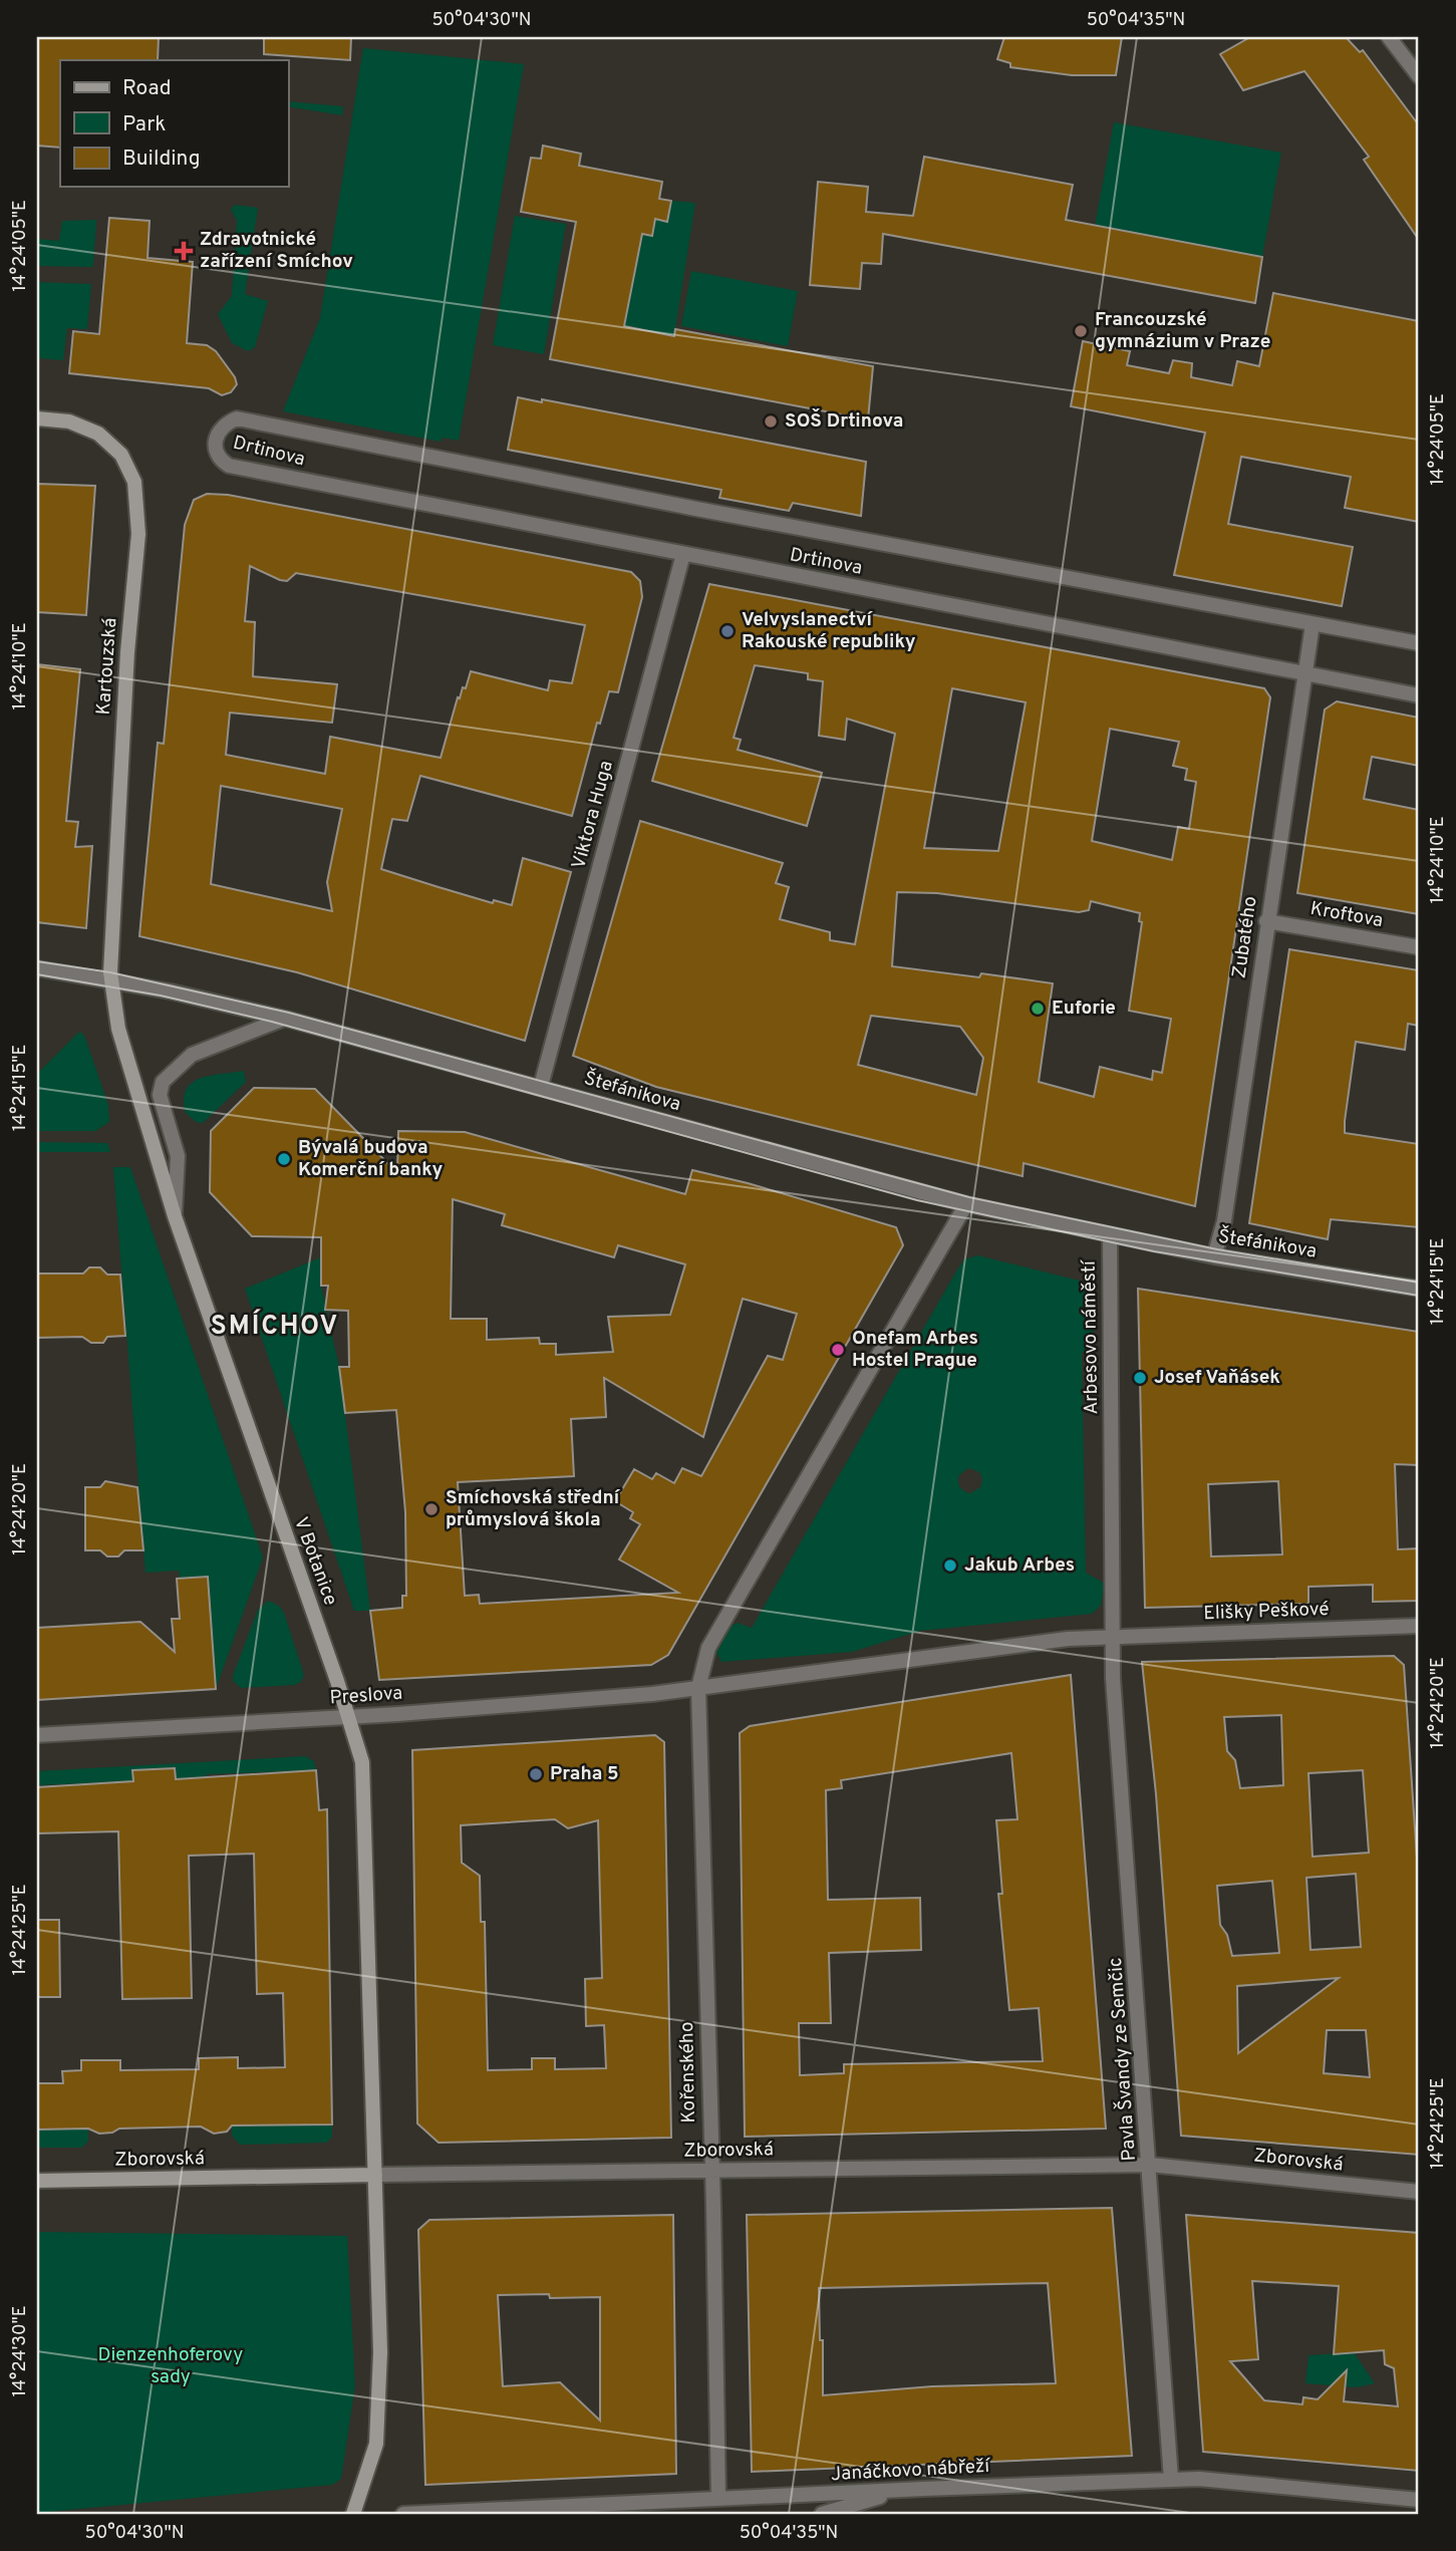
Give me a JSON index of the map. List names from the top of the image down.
{
  "streets": {
    "main road": ["Kartouzská", "V Botanice", "Zborovská"],
    "street": [
      "Drtinova",
      "Viktora Huga",
      "Kroftova",
      "Zubatého",
      "Štefánikova",
      "Arbesovo náměstí",
      "Elišky Peškové",
      "Preslova",
      "Pavla Švandy ze Semčic",
      "Kořenského",
      "Janáčkovo nábřeží"
    ]
  },
  "crossings": [
    ["Drtinova", "Viktora Huga"],
    ["Drtinova", "Zubatého"],
    ["Kartouzská", "Štefánikova"],
    ["Kartouzská", "V Botanice"],
    ["Viktora Huga", "Štefánikova"],
    ["Kroftova", "Zubatého"],
    ["Zubatého", "Štefánikova"],
    ["Štefánikova", "Arbesovo náměstí"],
    ["Štefánikova", "V Botanice"],
    ["Arbesovo náměstí", "Elišky Peškové"],
    ["Arbesovo náměstí", "Pavla Švandy ze Semčic"],
    ["V Botanice", "Preslova"],
    ["V Botanice", "Zborovská"],
    ["Elišky Peškové", "Pavla Švandy ze Semčic"],
    ["Preslova", "Kořenského"],
    ["Pavla Švandy ze Semčic", "Zborovská"],
    ["Pavla Švandy ze Semčic", "Janáčkovo nábřeží"],
    ["Kořenského", "Zborovská"],
    ["Kořenského", "Janáčkovo nábřeží"]
  ],
  "districts": ["SMÍCHOV"],
  "parks": ["Dienzenhoferovy sady"],
  "places": {
    "health": ["Zdravotnické zařízení Smíchov"],
    "other": [
      "Francouzské gymnázium v Praze",
      "SOŠ Drtinova",
      "Velvyslanectví Rakouské republiky",
      "Euforie",
      "Bývalá budova Komerční banky",
      "Onefam Arbes Hostel Prague",
      "Josef Vaňásek",
      "Smíchovská střední průmyslová škola",
      "Jakub Arbes",
      "Praha 5"
    ]
  },
  "legend": ["Road", "Park", "Building"],
  "coordinates": [
    "50°04'30\"N",
    "50°04'35\"N",
    "14°24'05\"E",
    "14°24'10\"E",
    "14°24'15\"E",
    "14°24'20\"E",
    "14°24'25\"E",
    "14°24'30\"E"
  ]
}
